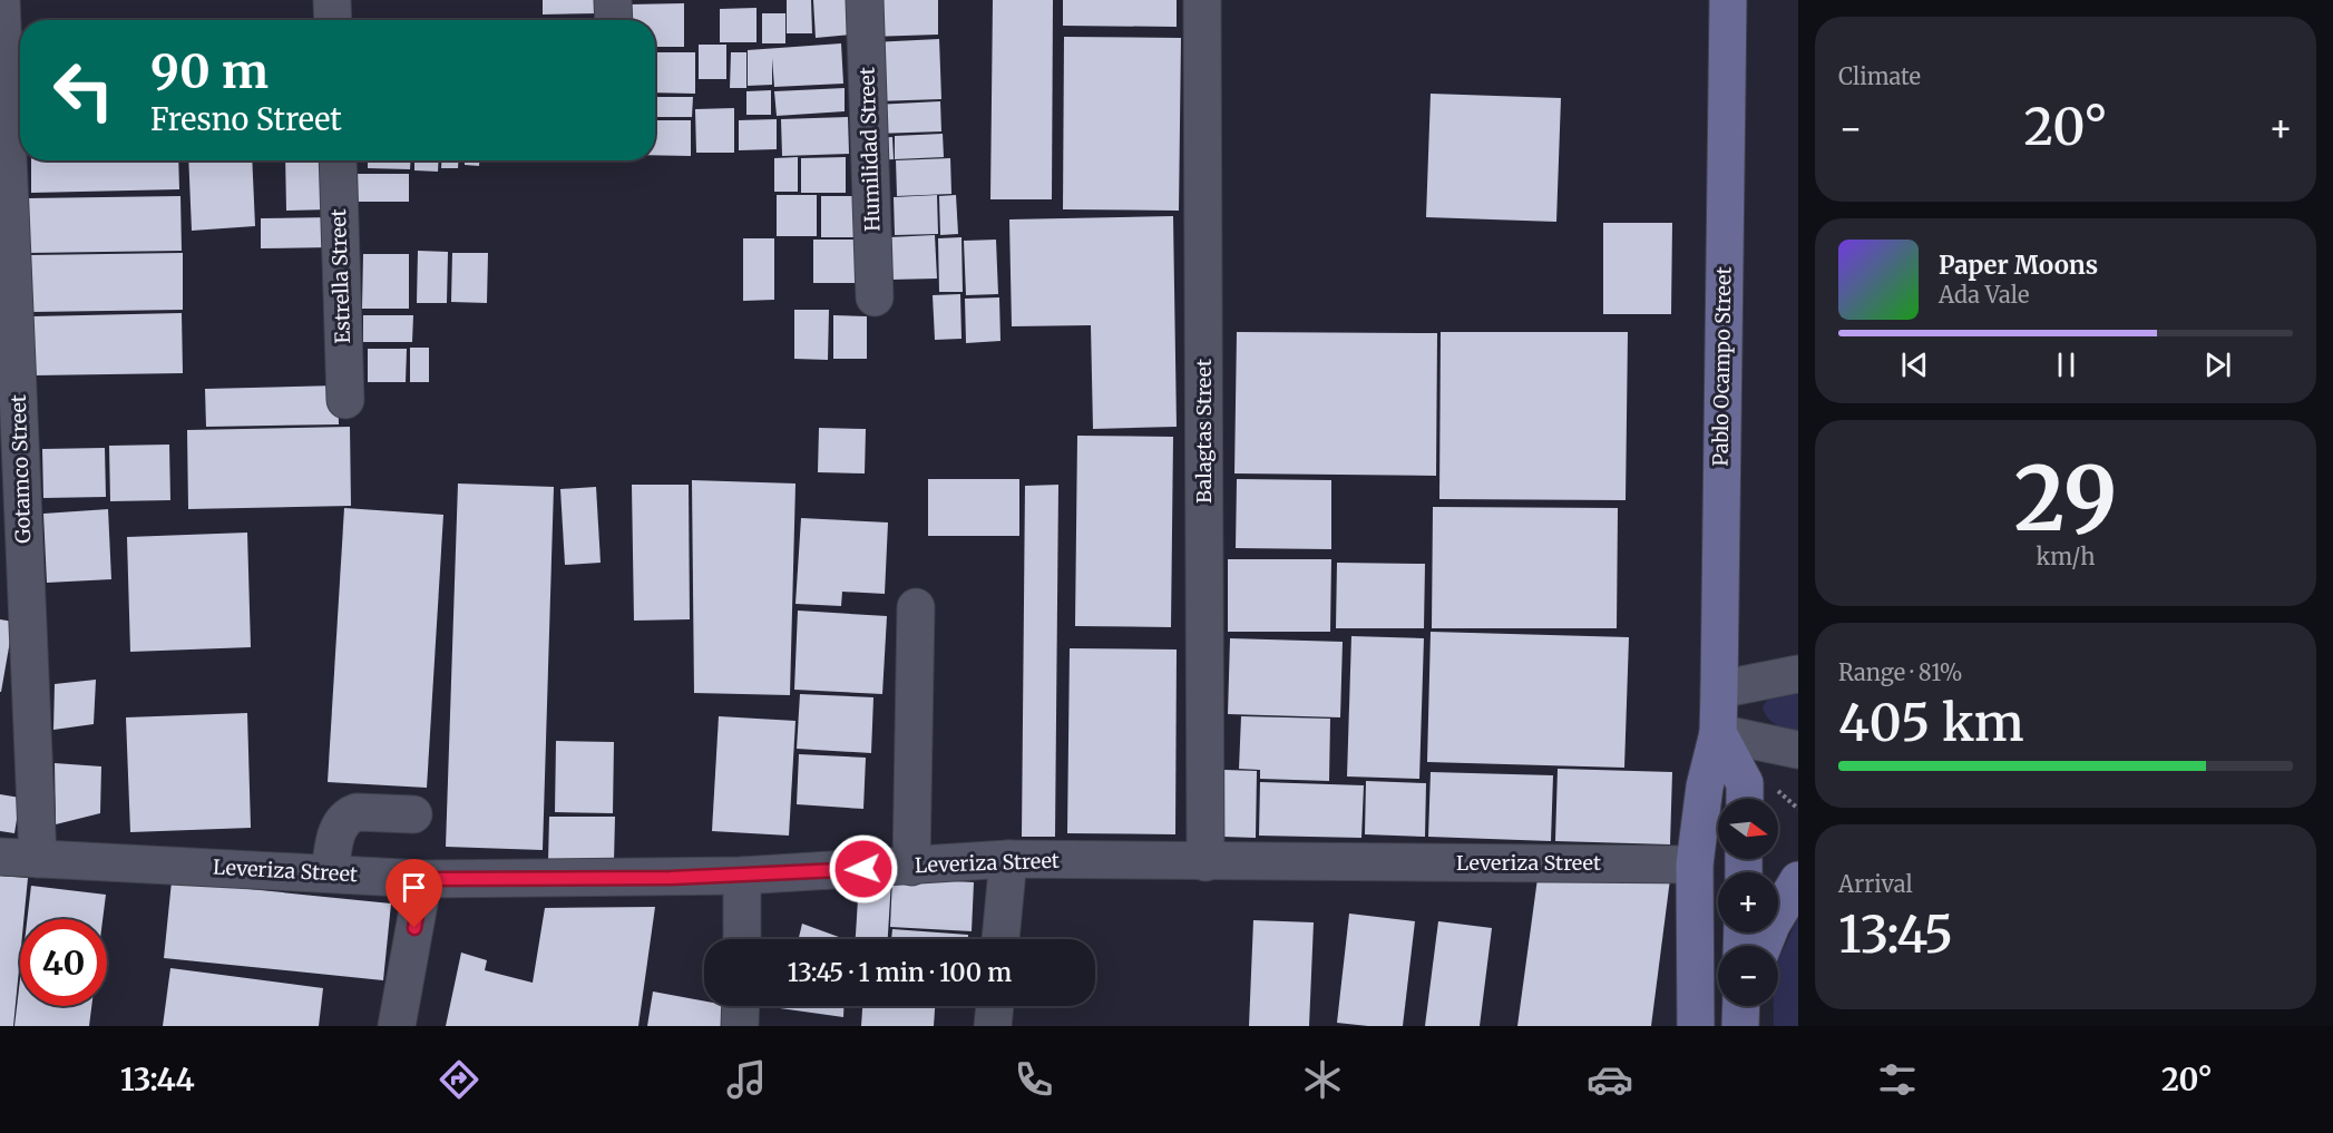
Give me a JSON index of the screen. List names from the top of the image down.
{
  "streets": {
    "main road": ["Pablo Ocampo Street"],
    "street": [
      "Humilidad Street",
      "Estrella Street",
      "Balagtas Street",
      "Gotamco Street",
      "Leveriza Street"
    ]
  },
  "crossings": [
    ["Pablo Ocampo Street", "Leveriza Street"],
    ["Balagtas Street", "Leveriza Street"],
    ["Gotamco Street", "Leveriza Street"]
  ],
  "north": "right",
  "page": {
    "tile": [
      "Climate",
      ["29", "km/h"],
      ["Range · 81%", "405 km"],
      ["Arrival", "13:45"]
    ],
    "turn": ["90 m", "Fresno Street"],
    "heat": ["−", "20°", "+"],
    "song": ["Paper Moons", "Ada Vale"],
    "map_buttons": ["+", "−"],
    "limit": "40",
    "trip": "13:45 · 1 min · 100 m",
    "tabs": ["13:44", "20°"]
  }
}
